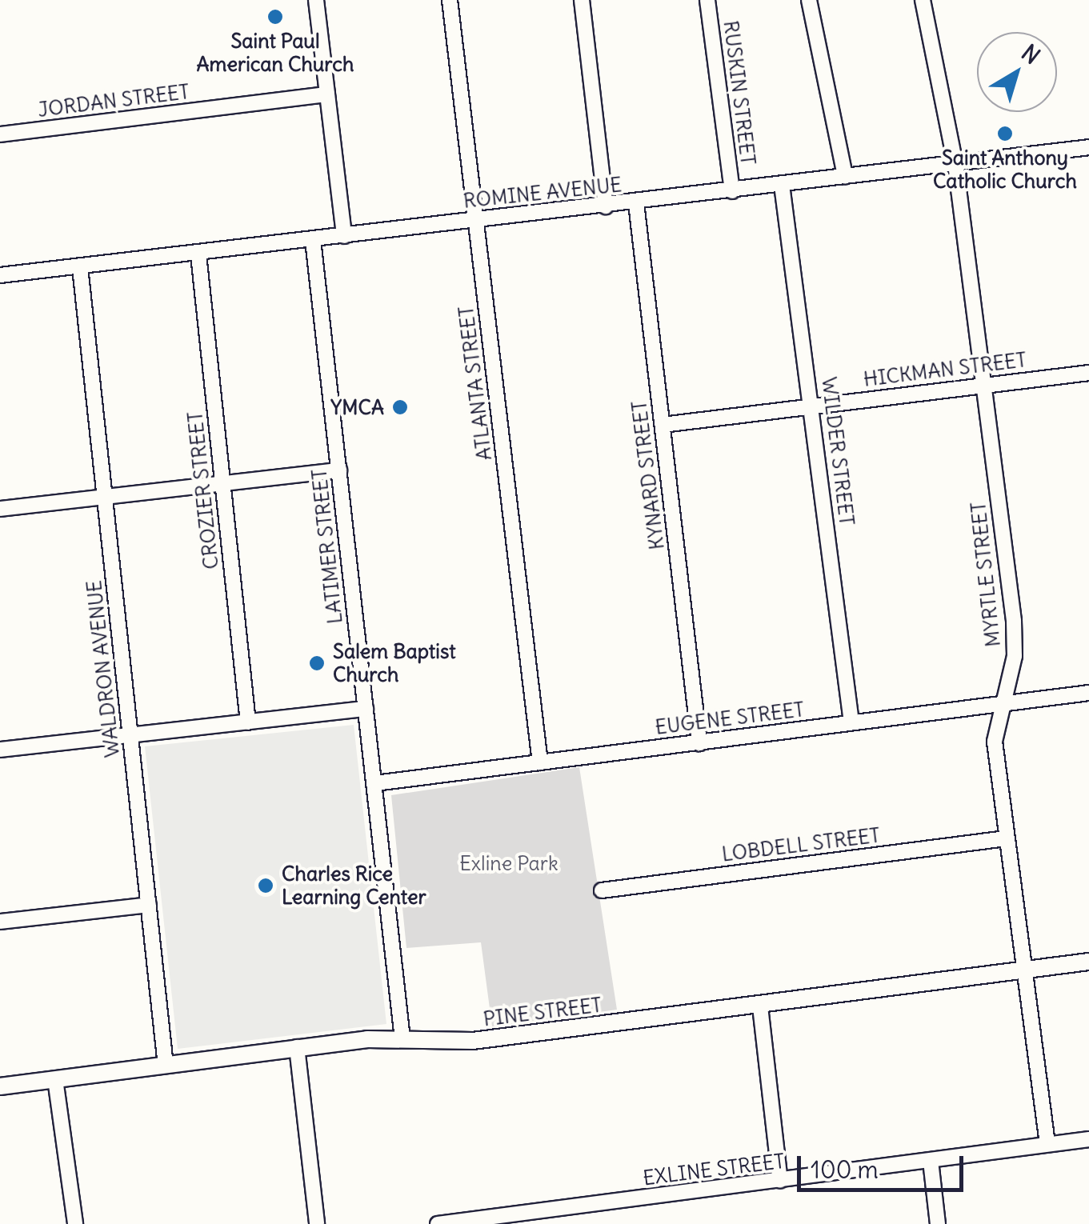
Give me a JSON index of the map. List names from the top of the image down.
{
  "streets": {
    "street": [
      "RUSKIN STREET",
      "JORDAN STREET",
      "ROMINE AVENUE",
      "HICKMAN STREET",
      "ATLANTA STREET",
      "WILDER STREET",
      "KYNARD STREET",
      "CROZIER STREET",
      "LATIMER STREET",
      "MYRTLE STREET",
      "WALDRON AVENUE",
      "EUGENE STREET",
      "LOBDELL STREET",
      "PINE STREET",
      "EXLINE STREET"
    ]
  },
  "crossings": [
    ["RUSKIN STREET", "ROMINE AVENUE"],
    ["ROMINE AVENUE", "ATLANTA STREET"],
    ["ROMINE AVENUE", "WILDER STREET"],
    ["ROMINE AVENUE", "KYNARD STREET"],
    ["ROMINE AVENUE", "CROZIER STREET"],
    ["ROMINE AVENUE", "LATIMER STREET"],
    ["ROMINE AVENUE", "MYRTLE STREET"],
    ["ROMINE AVENUE", "WALDRON AVENUE"],
    ["HICKMAN STREET", "WILDER STREET"],
    ["HICKMAN STREET", "KYNARD STREET"],
    ["HICKMAN STREET", "MYRTLE STREET"],
    ["ATLANTA STREET", "EUGENE STREET"],
    ["WILDER STREET", "EUGENE STREET"],
    ["KYNARD STREET", "EUGENE STREET"],
    ["LATIMER STREET", "EUGENE STREET"],
    ["LATIMER STREET", "PINE STREET"],
    ["MYRTLE STREET", "EUGENE STREET"],
    ["MYRTLE STREET", "LOBDELL STREET"],
    ["MYRTLE STREET", "PINE STREET"],
    ["MYRTLE STREET", "EXLINE STREET"],
    ["WALDRON AVENUE", "PINE STREET"]
  ],
  "parks": ["Exline Park"],
  "places": [
    "Saint Paul American Church",
    "Saint Anthony Catholic Church",
    "YMCA",
    "Salem Baptist Church",
    "Charles Rice Learning Center"
  ],
  "scale_bar": "100 m",
  "north": "top right"
}
